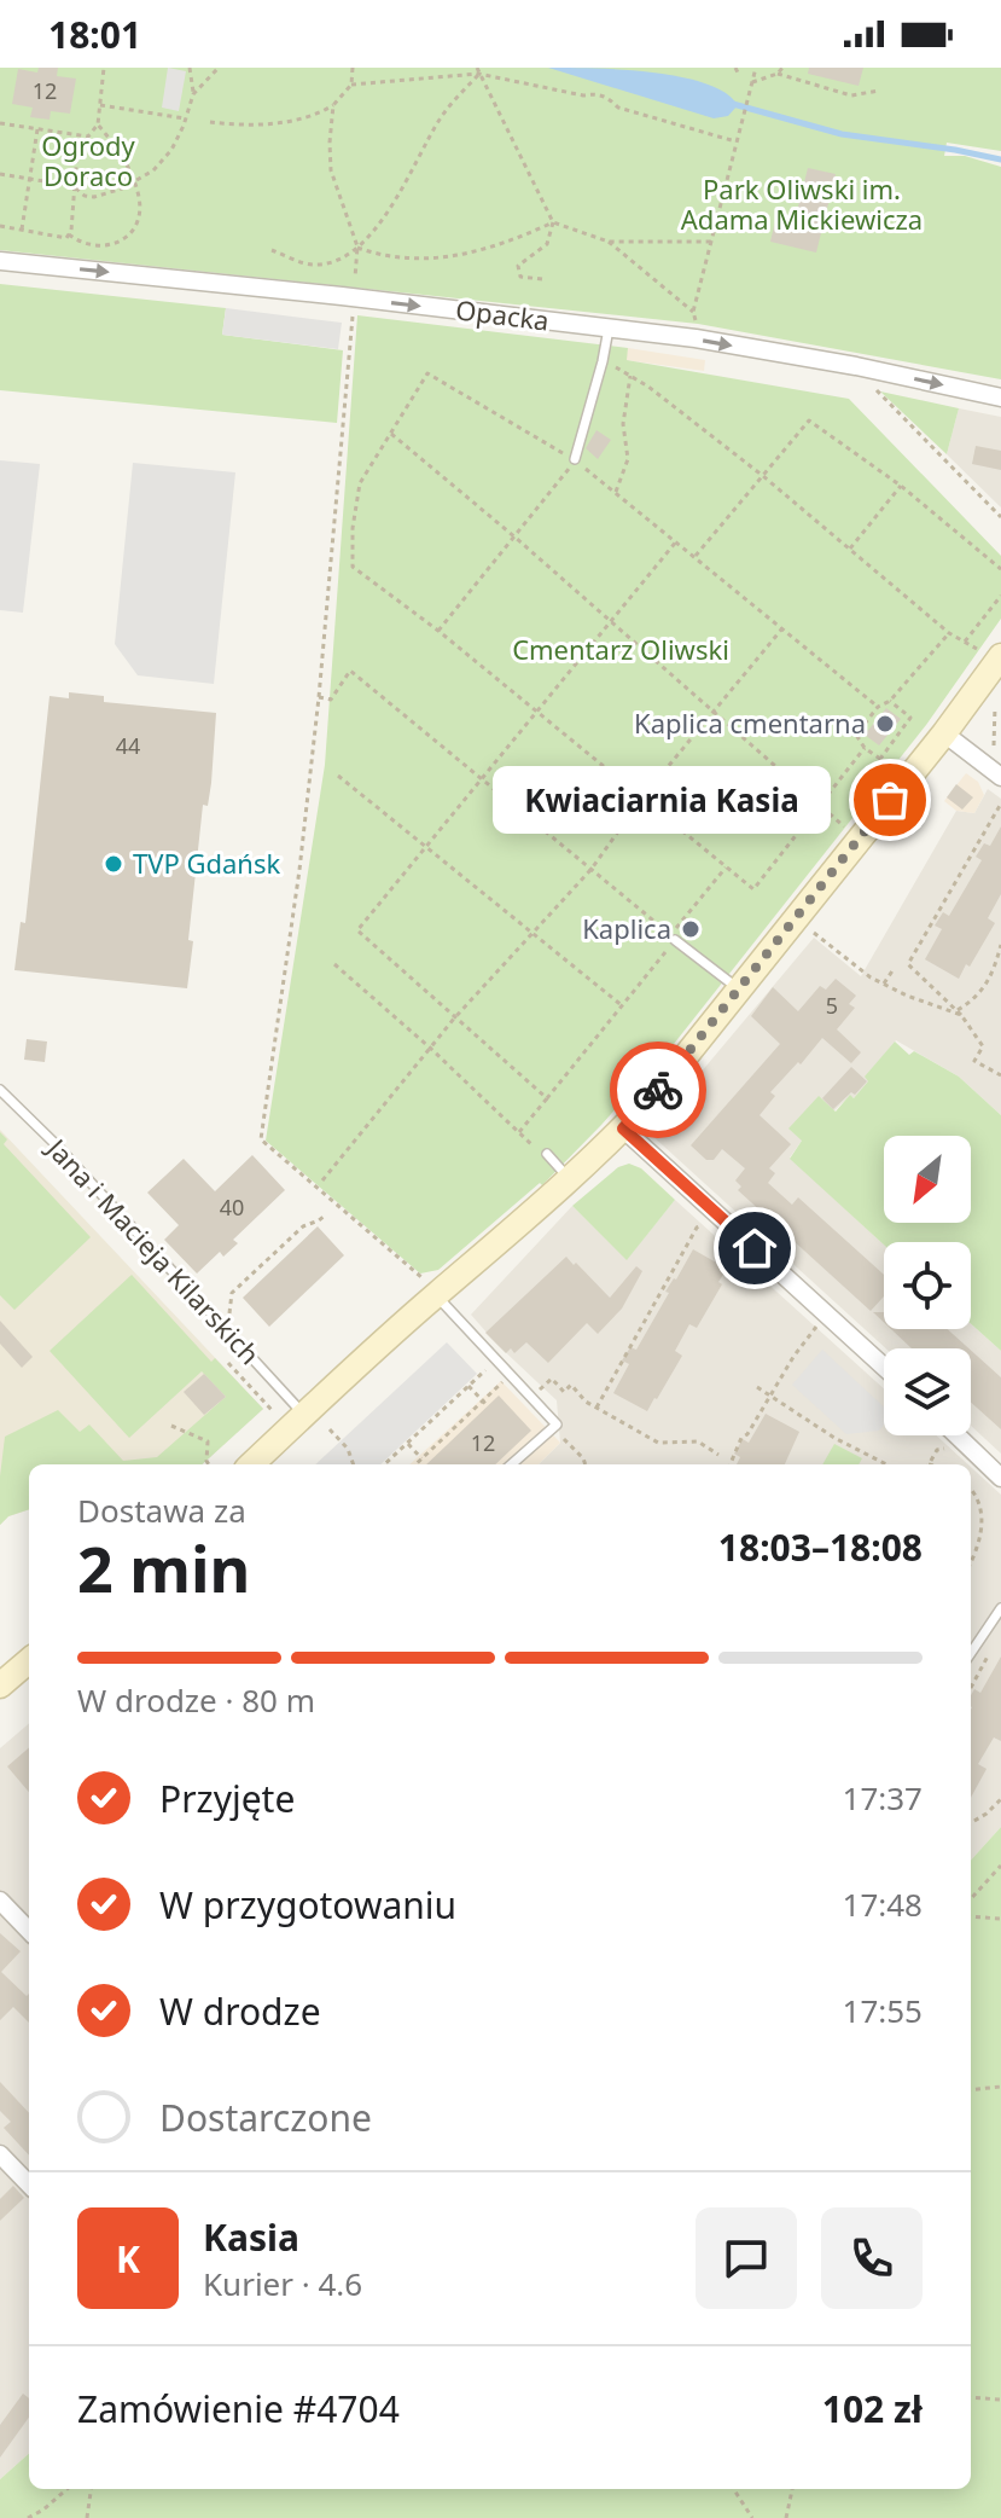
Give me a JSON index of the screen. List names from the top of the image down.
{
  "streets": {
    "street": ["Opacka"],
    "lane": ["Jana i Macieja Kilarskich"]
  },
  "one_way": ["Opacka"],
  "parks": ["Ogrody Doraco", "Park Oliwski im. Adama Mickiewicza", "Cmentarz Oliwski"],
  "places": [
    "Kaplica cmentarna",
    "Kwiaciarnia Kasia",
    "TVP Gdańsk",
    "Kaplica"
  ],
  "house_numbers": [
    "12",
    "44",
    "5",
    "40",
    "12"
  ],
  "north": "bottom left",
  "page": {
    "status": "18:01",
    "bubble": "Kwiaciarnia Kasia",
    "heading": ["2 min", "Dostawa za", "18:03–18:08"],
    "panel": [
      "Kasia",
      "Kurier · 4.6",
      "Zamówienie #4704",
      "102 zł"
    ],
    "bar": "W drodze · 80 m",
    "list": [
      ["Przyjęte", "17:37"],
      ["W przygotowaniu", "17:48"],
      ["W drodze", "17:55"],
      "Dostarczone"
    ],
    "round": "K"
  }
}
